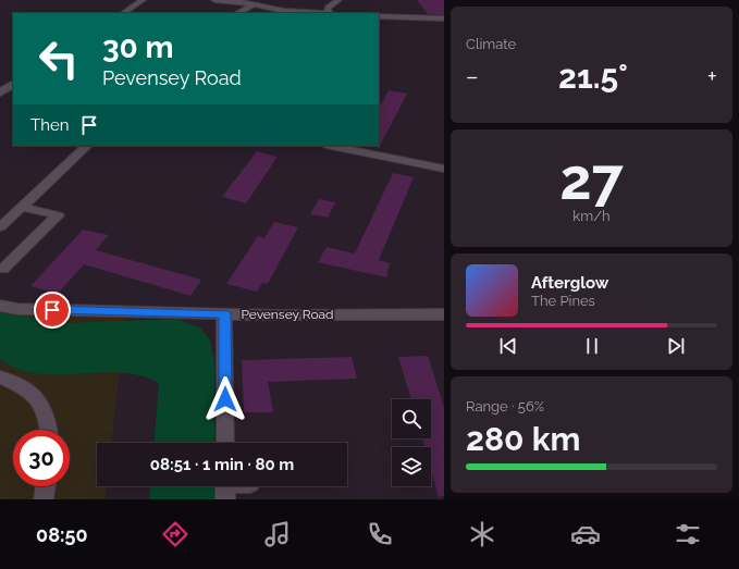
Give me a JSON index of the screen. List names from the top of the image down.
{
  "streets": {
    "street": ["Pevensey Road"]
  },
  "page": {
    "tile": [
      "Climate",
      ["27", "km/h"],
      ["Range · 56%", "280 km"]
    ],
    "turn": ["30 m", "Pevensey Road"],
    "heat": ["−", "21.5°", "+"],
    "then": "Then",
    "song": ["Afterglow", "The Pines"],
    "limit": "30",
    "trip": "08:51 · 1 min · 80 m",
    "tabs": "08:50"
  }
}
